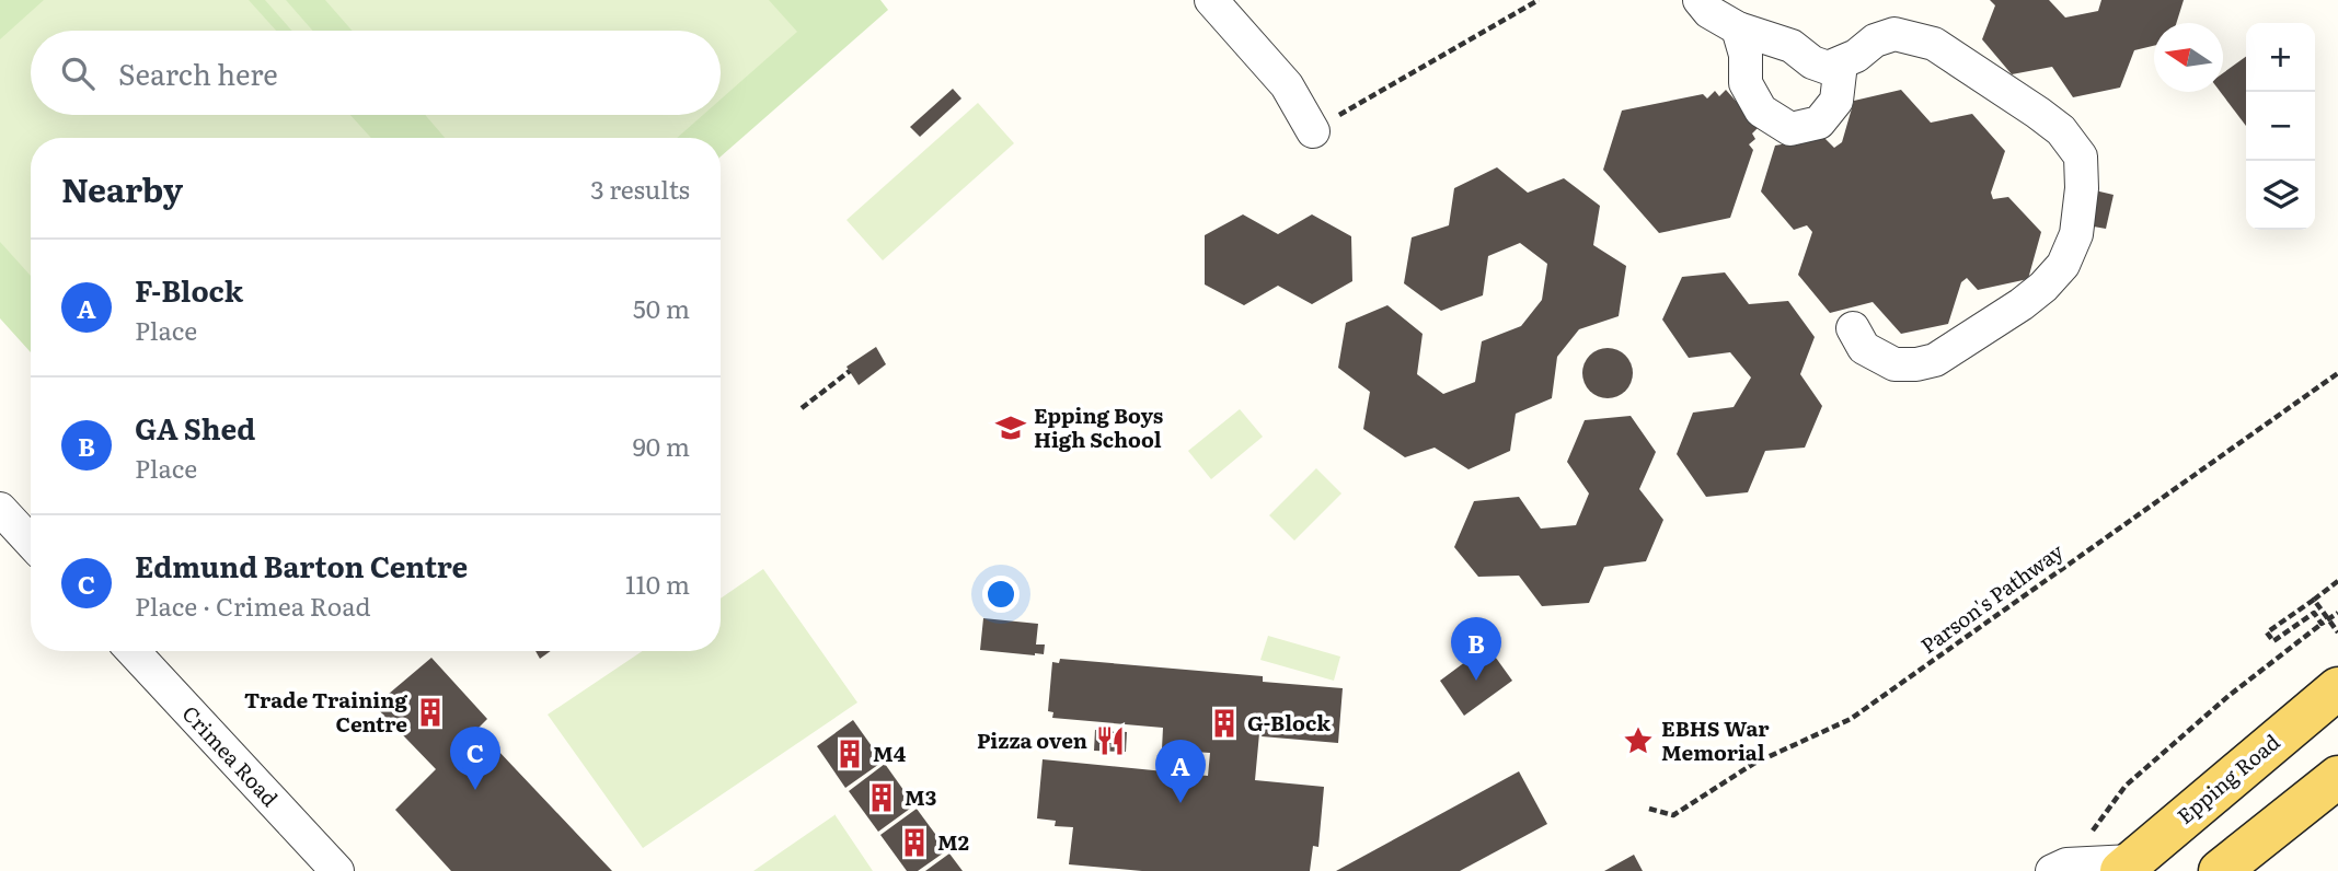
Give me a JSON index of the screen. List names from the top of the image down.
{
  "streets": {
    "main road": ["Epping Road"],
    "street": ["Crimea Road"],
    "path": ["Parson's Pathway"]
  },
  "places": {
    "school or university": ["Epping Boys High School"],
    "building": [
      "Trade Training Centre",
      "G-Block",
      "M4",
      "M3",
      "M2"
    ],
    "restaurant": ["Pizza oven"],
    "place": ["EBHS War Memorial"]
  },
  "north": "left",
  "page": {
    "map_buttons": ["+", "−"],
    "search": "Search here",
    "heading": ["Nearby", "3 results"],
    "list": [
      {
        "mark": "A",
        "name": "F-Block",
        "note": "Place",
        "value": "50 m"
      },
      {
        "mark": "B",
        "name": "GA Shed",
        "note": "Place",
        "value": "90 m"
      },
      {
        "mark": "C",
        "name": "Edmund Barton Centre",
        "note": "Place · Crimea Road",
        "value": "110 m"
      }
    ],
    "pins": ["B", "C", "A"]
  }
}
